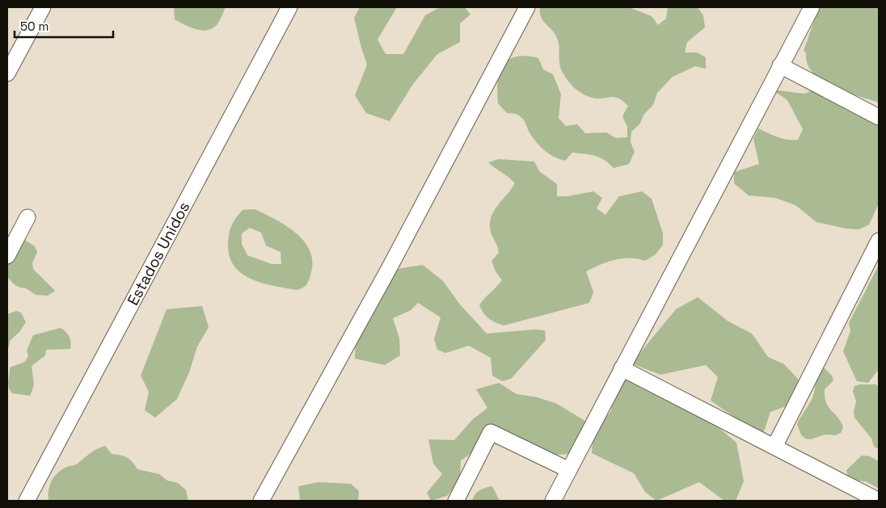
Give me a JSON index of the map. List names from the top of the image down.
{
  "streets": {
    "street": ["Estados Unidos"]
  },
  "scale_bar": "50 m"
}
